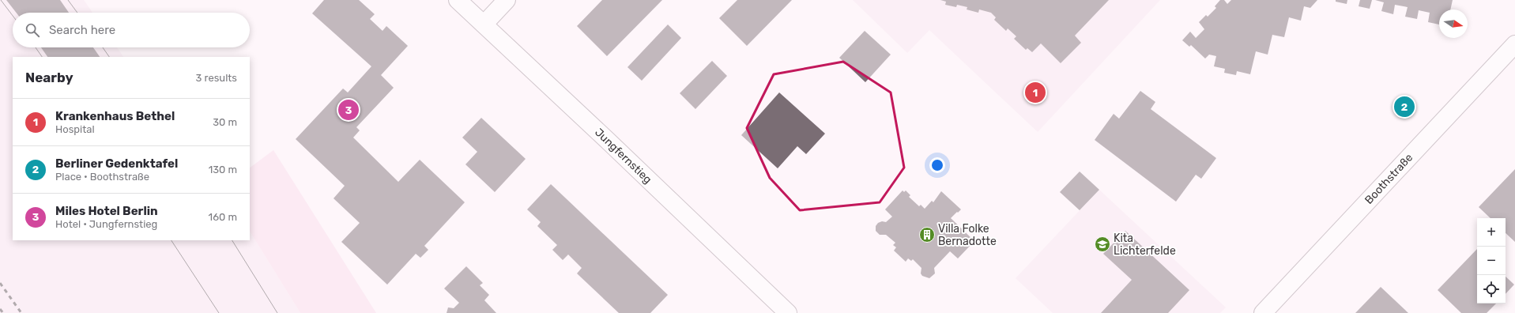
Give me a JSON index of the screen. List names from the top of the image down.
{
  "streets": {
    "street": ["Jungfernstieg", "Boothstraße"]
  },
  "places": {
    "building": ["Villa Folke Bernadotte"],
    "school or university": ["Kita Lichterfelde"]
  },
  "north": "right",
  "page": {
    "search": "Search here",
    "heading": ["Nearby", "3 results"],
    "pins": ["1", "2", "3"],
    "list": [
      {
        "mark": "1",
        "name": "Krankenhaus Bethel",
        "note": "Hospital",
        "value": "30 m"
      },
      {
        "mark": "2",
        "name": "Berliner Gedenktafel",
        "note": "Place · Boothstraße",
        "value": "130 m"
      },
      {
        "mark": "3",
        "name": "Miles Hotel Berlin",
        "note": "Hotel · Jungfernstieg",
        "value": "160 m"
      }
    ],
    "map_buttons": ["+", "−"]
  }
}
